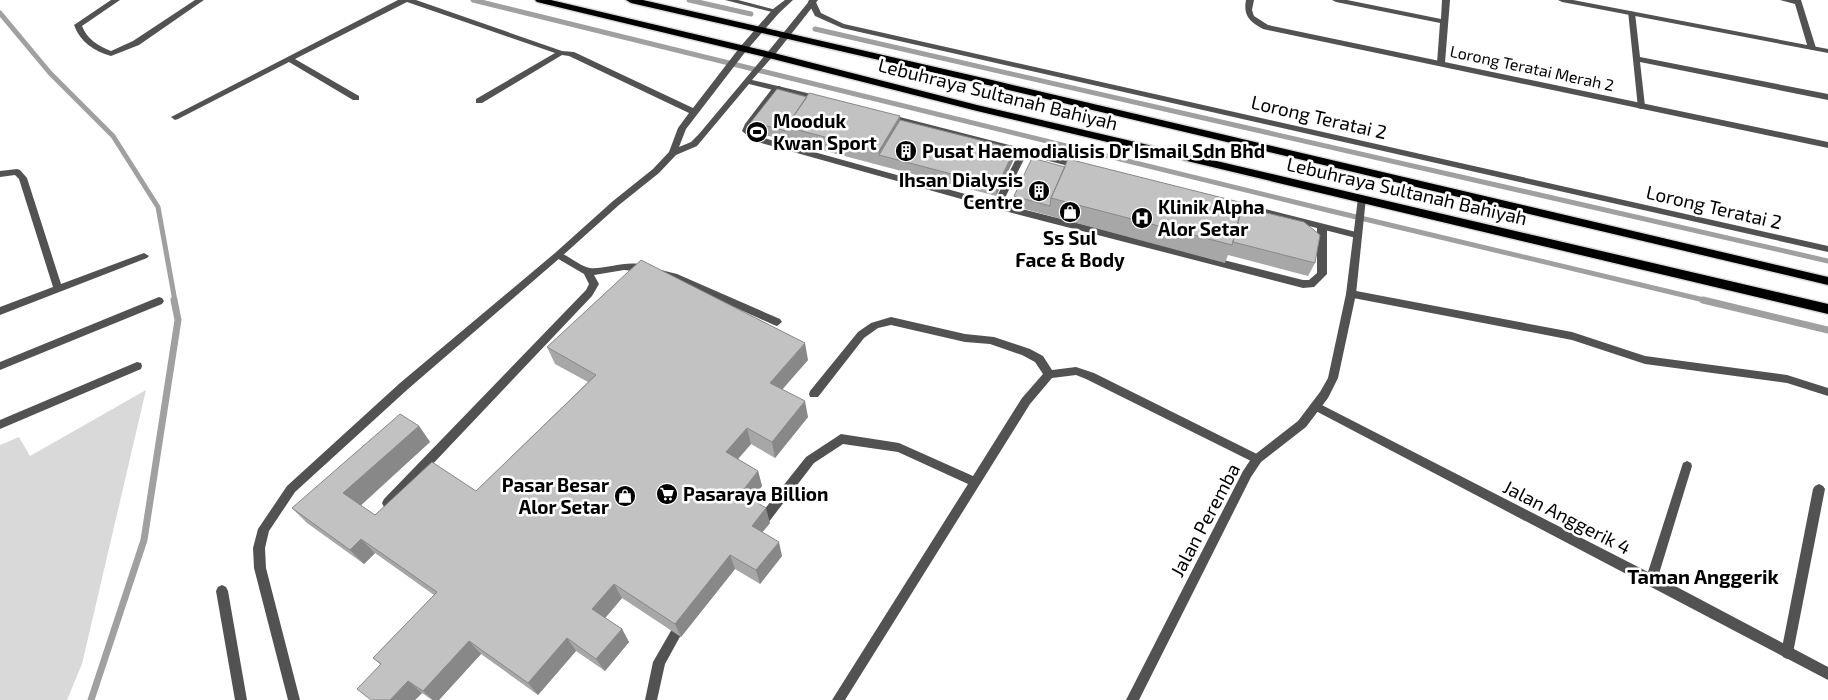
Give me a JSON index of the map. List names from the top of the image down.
{
  "streets": {
    "main road": ["Lebuhraya Sultanah Bahiyah"],
    "street": [
      "Lorong Teratai Merah 2",
      "Lorong Teratai 2",
      "Jalan Anggerik 4",
      "Jalan Peremba"
    ]
  },
  "crossings": [
    ["Lebuhraya Sultanah Bahiyah", "Jalan Peremba"],
    ["Jalan Anggerik 4", "Jalan Peremba"]
  ],
  "districts": ["Taman Anggerik"],
  "places": {
    "sports": ["Mooduk Kwan Sport"],
    "building": ["Pusat Haemodialisis Dr Ismail Sdn Bhd", "Ihsan Dialysis Centre"],
    "shop": ["Ss Sul Face & Body", "Pasar Besar Alor Setar"],
    "hospital": ["Klinik Alpha Alor Setar"],
    "supermarket": ["Pasaraya Billion"]
  }
}
